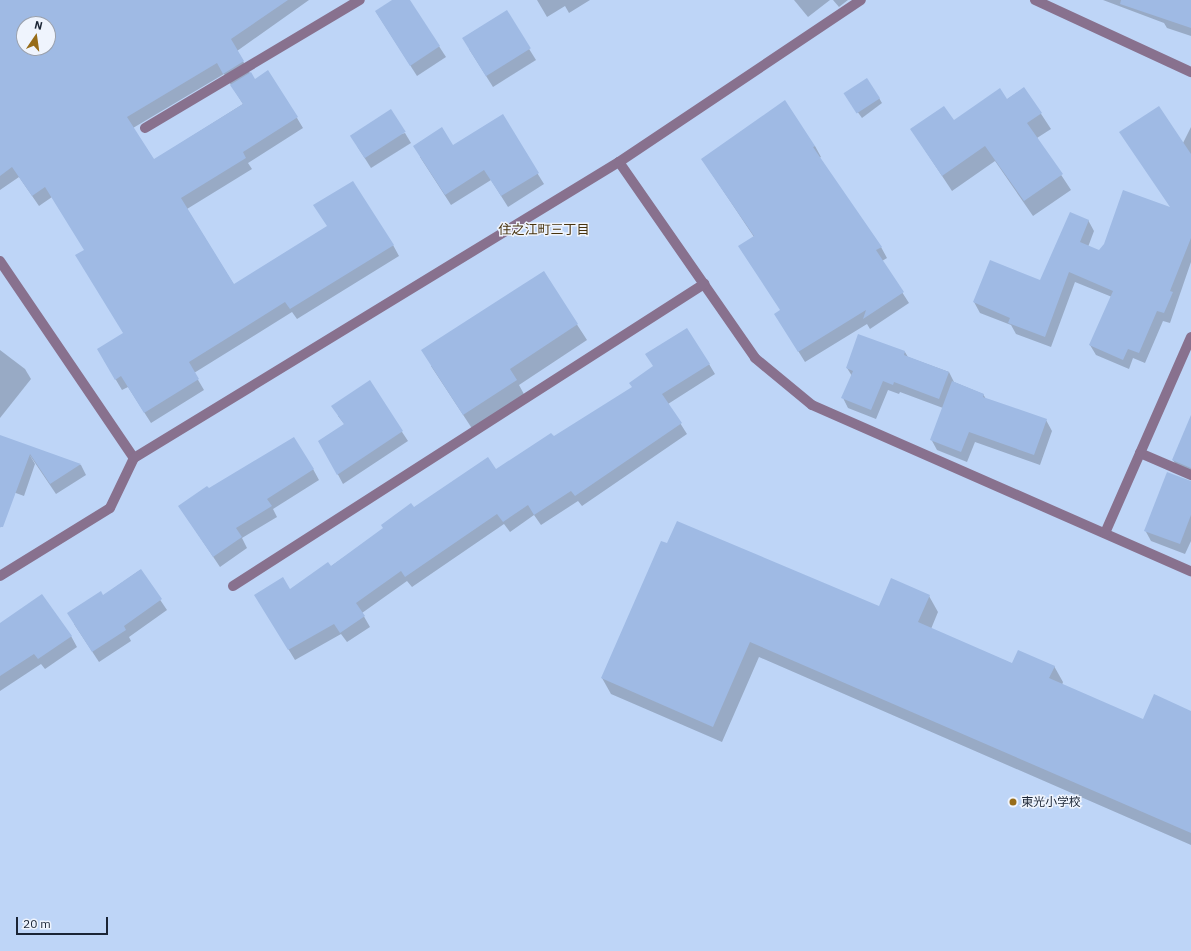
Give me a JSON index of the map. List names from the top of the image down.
{
  "districts": ["住之江町三丁目"],
  "places": ["東光小学校"],
  "scale_bar": "20 m",
  "north": "top"
}
